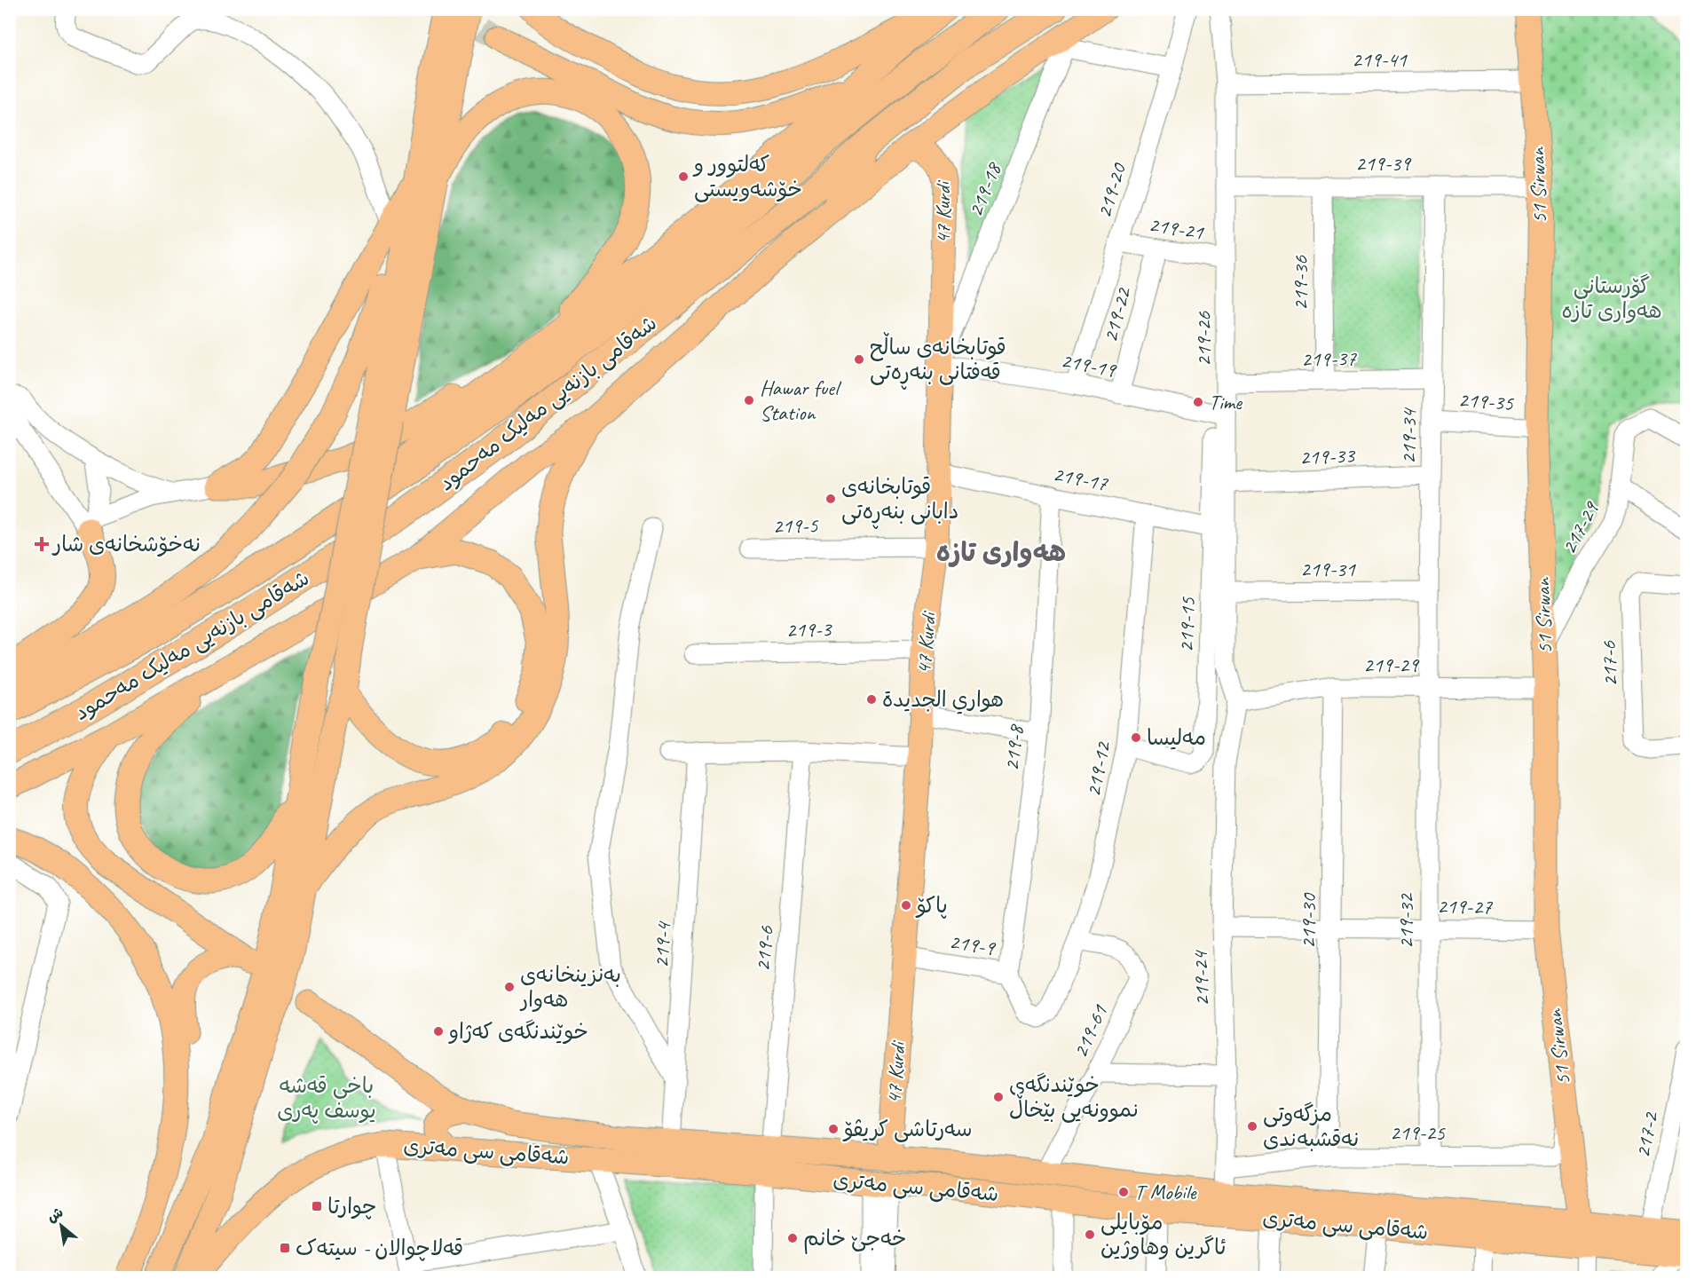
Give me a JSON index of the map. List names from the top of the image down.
{
  "streets": {
    "highway": ["شەقامی بازنەیی مەلیک مەحمود"],
    "main road": ["51 Sirwan", "47 Kurdi", "شەقامی سی مەتری"],
    "street": [
      "219-41",
      "219-39",
      "219-18",
      "219-20",
      "219-21",
      "219-36",
      "219-22",
      "219-26",
      "219-37",
      "219-19",
      "219-35",
      "219-34",
      "219-33",
      "219-17",
      "219-5",
      "217-29",
      "219-31",
      "219-15",
      "219-3",
      "217-6",
      "219-29",
      "219-8",
      "219-12",
      "219-27",
      "219-30",
      "219-32",
      "219-9",
      "219-4",
      "219-6",
      "219-24",
      "219-61",
      "219-25",
      "217-2"
    ]
  },
  "crossings": [
    ["219-41", "51 Sirwan"],
    ["219-41", "219-26"],
    ["219-39", "51 Sirwan"],
    ["219-39", "219-36"],
    ["219-39", "219-26"],
    ["219-39", "219-34"],
    ["51 Sirwan", "219-35"],
    ["51 Sirwan", "217-29"],
    ["51 Sirwan", "219-29"],
    ["51 Sirwan", "219-27"],
    ["51 Sirwan", "219-25"],
    ["51 Sirwan", "شەقامی سی مەتری"],
    ["219-18", "47 Kurdi"],
    ["219-18", "219-19"],
    ["219-20", "219-21"],
    ["219-20", "219-19"],
    ["47 Kurdi", "219-19"],
    ["47 Kurdi", "219-17"],
    ["47 Kurdi", "219-5"],
    ["47 Kurdi", "219-3"],
    ["47 Kurdi", "219-9"],
    ["47 Kurdi", "شەقامی سی مەتری"],
    ["219-21", "219-22"],
    ["219-21", "219-26"],
    ["219-36", "219-37"],
    ["219-22", "219-19"],
    ["219-26", "219-37"],
    ["219-26", "219-19"],
    ["219-26", "219-33"],
    ["219-26", "219-31"],
    ["219-26", "219-15"],
    ["219-26", "219-29"],
    ["219-26", "219-24"],
    ["219-37", "219-34"],
    ["219-19", "219-15"],
    ["219-35", "219-34"],
    ["219-34", "219-33"],
    ["219-34", "219-31"],
    ["219-34", "219-29"],
    ["219-34", "219-32"],
    ["219-17", "219-15"],
    ["219-17", "219-8"],
    ["219-17", "219-12"],
    ["219-15", "219-12"],
    ["219-29", "219-30"],
    ["219-29", "219-32"],
    ["219-8", "219-9"],
    ["219-12", "219-9"],
    ["219-12", "219-61"],
    ["219-27", "219-30"],
    ["219-27", "219-32"],
    ["219-27", "219-24"],
    ["219-30", "219-25"],
    ["219-32", "219-25"],
    ["219-4", "شەقامی سی مەتری"],
    ["219-6", "شەقامی سی مەتری"],
    ["219-24", "219-25"],
    ["219-24", "شەقامی سی مەتری"],
    ["219-61", "شەقامی سی مەتری"],
    ["217-2", "شەقامی سی مەتری"]
  ],
  "districts": ["هەواری تازە"],
  "parks": ["گۆڕستانی هەواری تازە", "باخی قەشە یوسف پەری"],
  "places": {
    "other": [
      "کەلتوور و خۆشەویستی",
      "قوتابخانەی ساڵح قەفتانی بنەڕەتی",
      "Hawar fuel Station",
      "Time",
      "قوتابخانەی دابانی بنەڕەتی",
      "هواري الجديدة",
      "مەلیسا",
      "پاکۆ",
      "بەنزینخانەی هەوار",
      "خوێندنگەی کەژاو",
      "خوێندنگەی نموونەیی بێخاڵ",
      "مزگەوتی نەقشبەندی",
      "سەرتاشی کریڤۆ",
      "T Mobile",
      "مۆبایلی ئاگرین وهاوژین",
      "خەجێ خانم"
    ],
    "health": ["نەخۆشخانەی شار"],
    "transit": ["چوارتا", "قەلاچوالان - سیتەک"]
  },
  "north": "top left"
}
